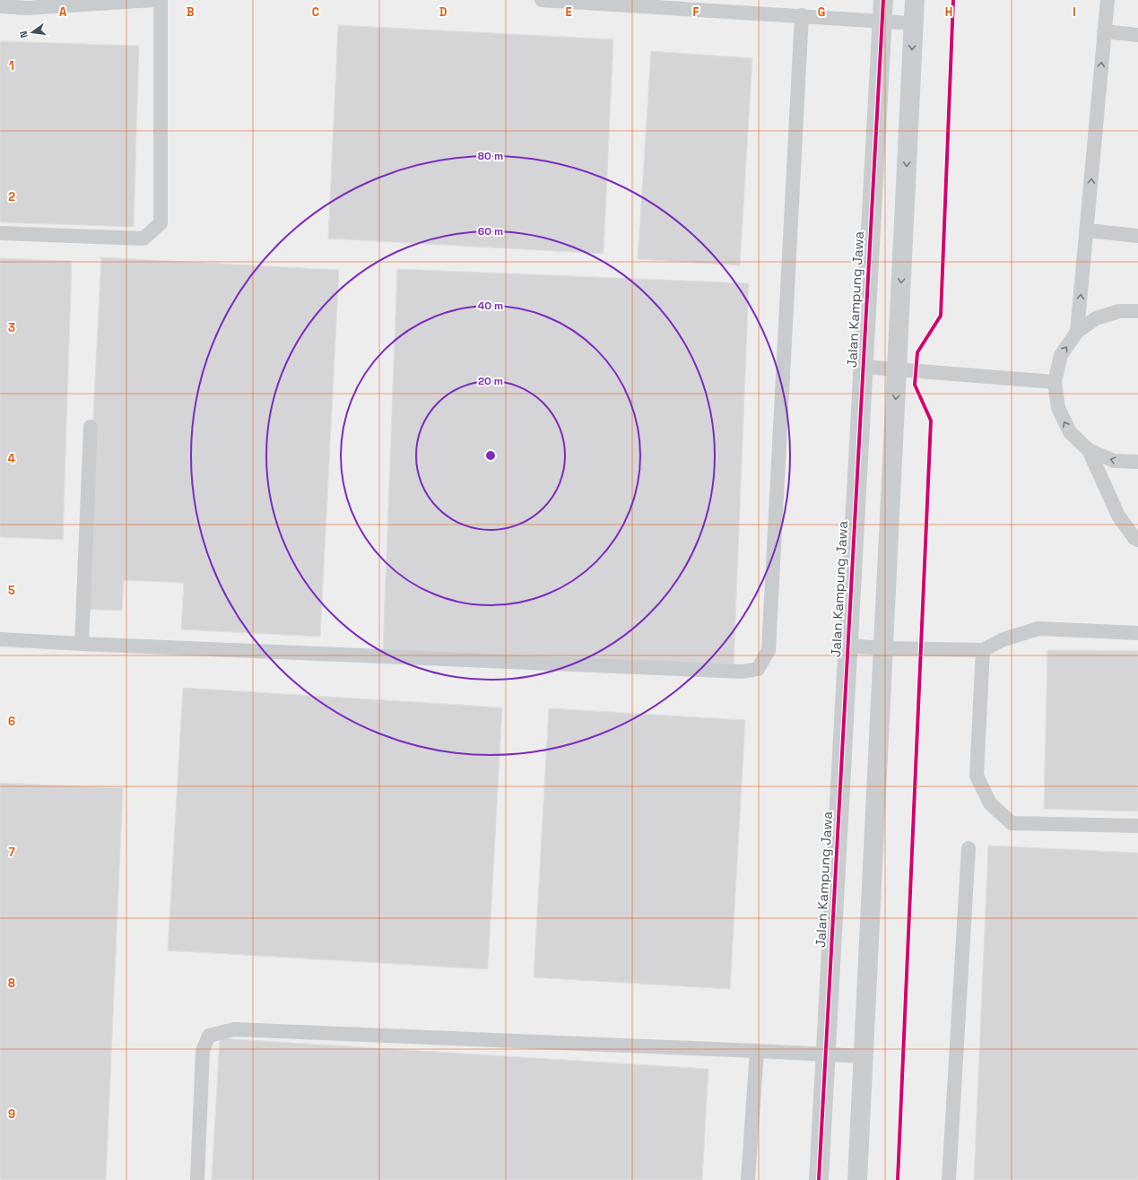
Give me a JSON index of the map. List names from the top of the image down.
{
  "streets": {
    "street": ["Jalan Kampung Jawa"]
  },
  "north": "left",
  "grid": {
    "columns": [
      "A",
      "B",
      "C",
      "D",
      "E",
      "F",
      "G",
      "H",
      "I"
    ],
    "rows": [
      "1",
      "2",
      "3",
      "4",
      "5",
      "6",
      "7",
      "8",
      "9"
    ]
  },
  "rings": [
    "80 m",
    "60 m",
    "40 m",
    "20 m"
  ]
}
